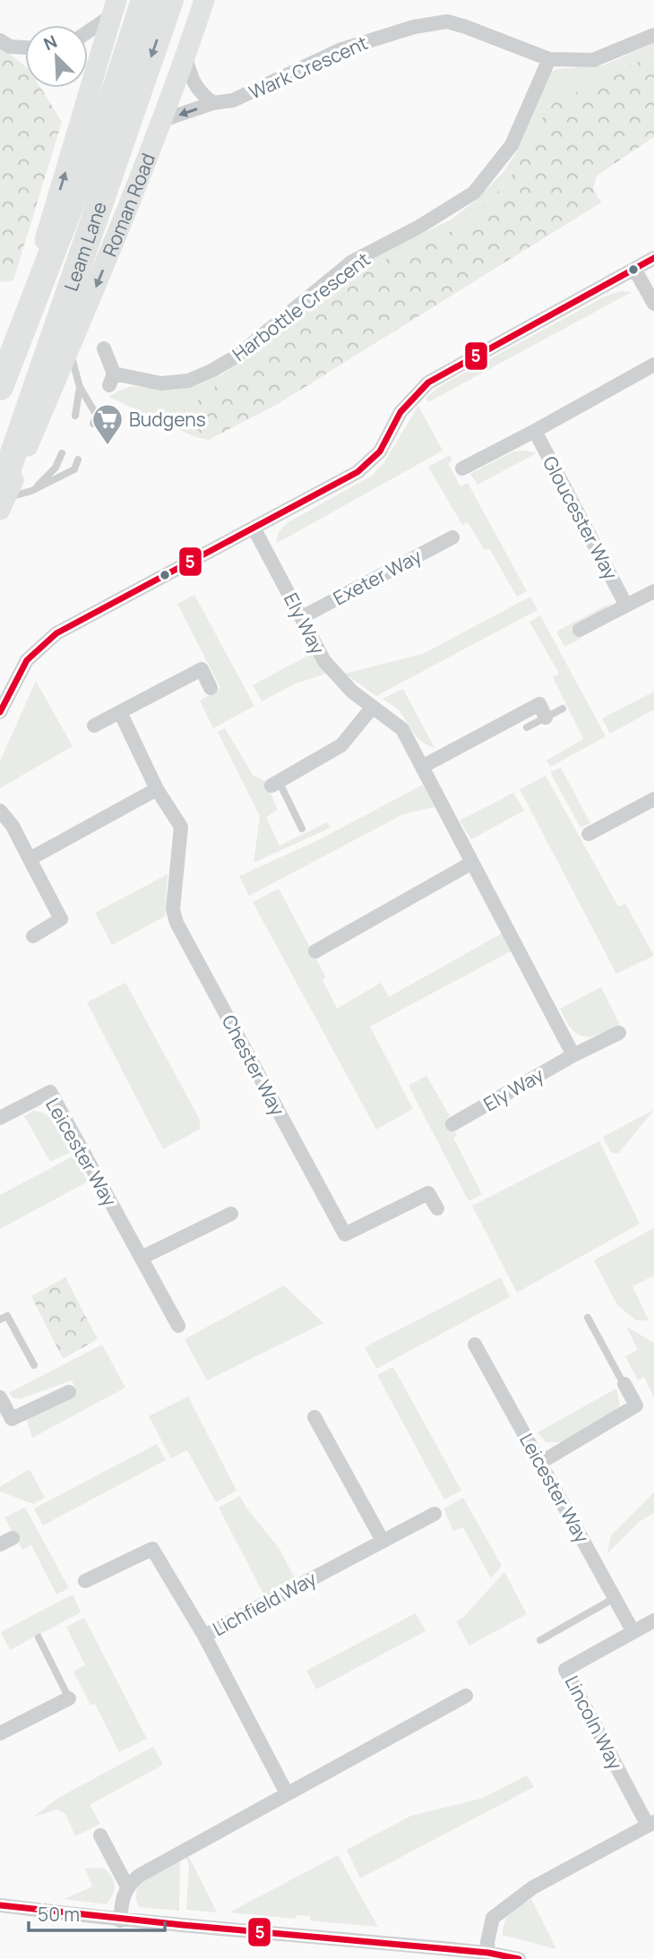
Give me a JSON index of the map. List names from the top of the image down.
{
  "streets": {
    "highway": ["Leam Lane"],
    "main road": ["Roman Road"],
    "street": [
      "Wark Crescent",
      "Harbottle Crescent",
      "Gloucester Way",
      "Exeter Way",
      "Ely Way",
      "Chester Way",
      "Leicester Way",
      "Lichfield Way",
      "Lincoln Way"
    ]
  },
  "crossings": [
    ["Wark Crescent", "Roman Road"],
    ["Wark Crescent", "Harbottle Crescent"],
    ["Roman Road", "Leam Lane"],
    ["Exeter Way", "Ely Way"],
    ["Leicester Way", "Lincoln Way"]
  ],
  "places": {
    "supermarket": ["Budgens"]
  },
  "lines": ["transit line 5"],
  "scale_bar": "50 m",
  "north": "top left"
}
